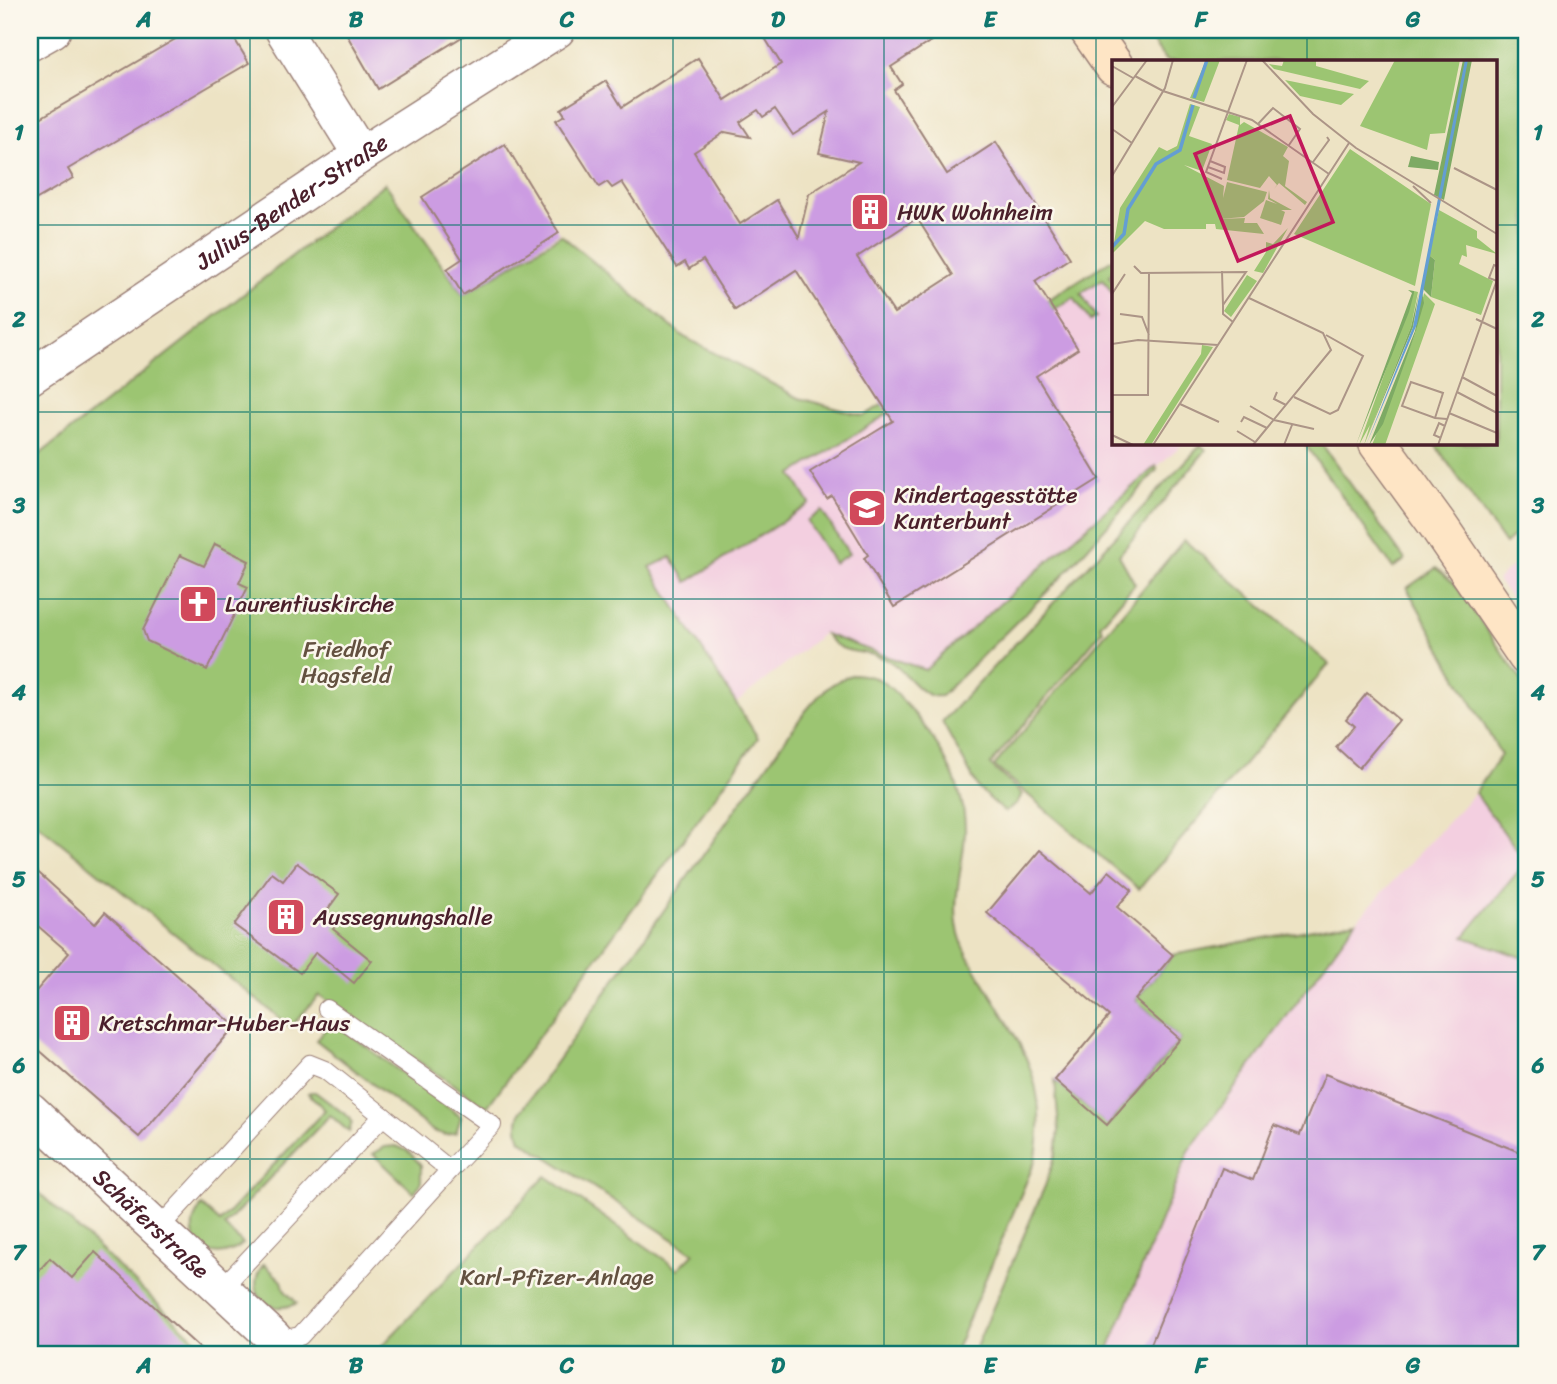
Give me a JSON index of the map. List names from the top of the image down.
{
  "streets": {
    "street": ["Julius-Bender-Straße", "Schäferstraße"]
  },
  "parks": ["Friedhof Hagsfeld", "Karl-Pfizer-Anlage"],
  "places": {
    "building": ["HWK Wohnheim", "Aussegnungshalle", "Kretschmar-Huber-Haus"],
    "school or university": ["Kindertagesstätte Kunterbunt"],
    "church": ["Laurentiuskirche"]
  },
  "grid": {
    "columns": [
      "A",
      "B",
      "C",
      "D",
      "E",
      "F",
      "G"
    ],
    "rows": [
      "1",
      "2",
      "3",
      "4",
      "5",
      "6",
      "7"
    ]
  }
}
